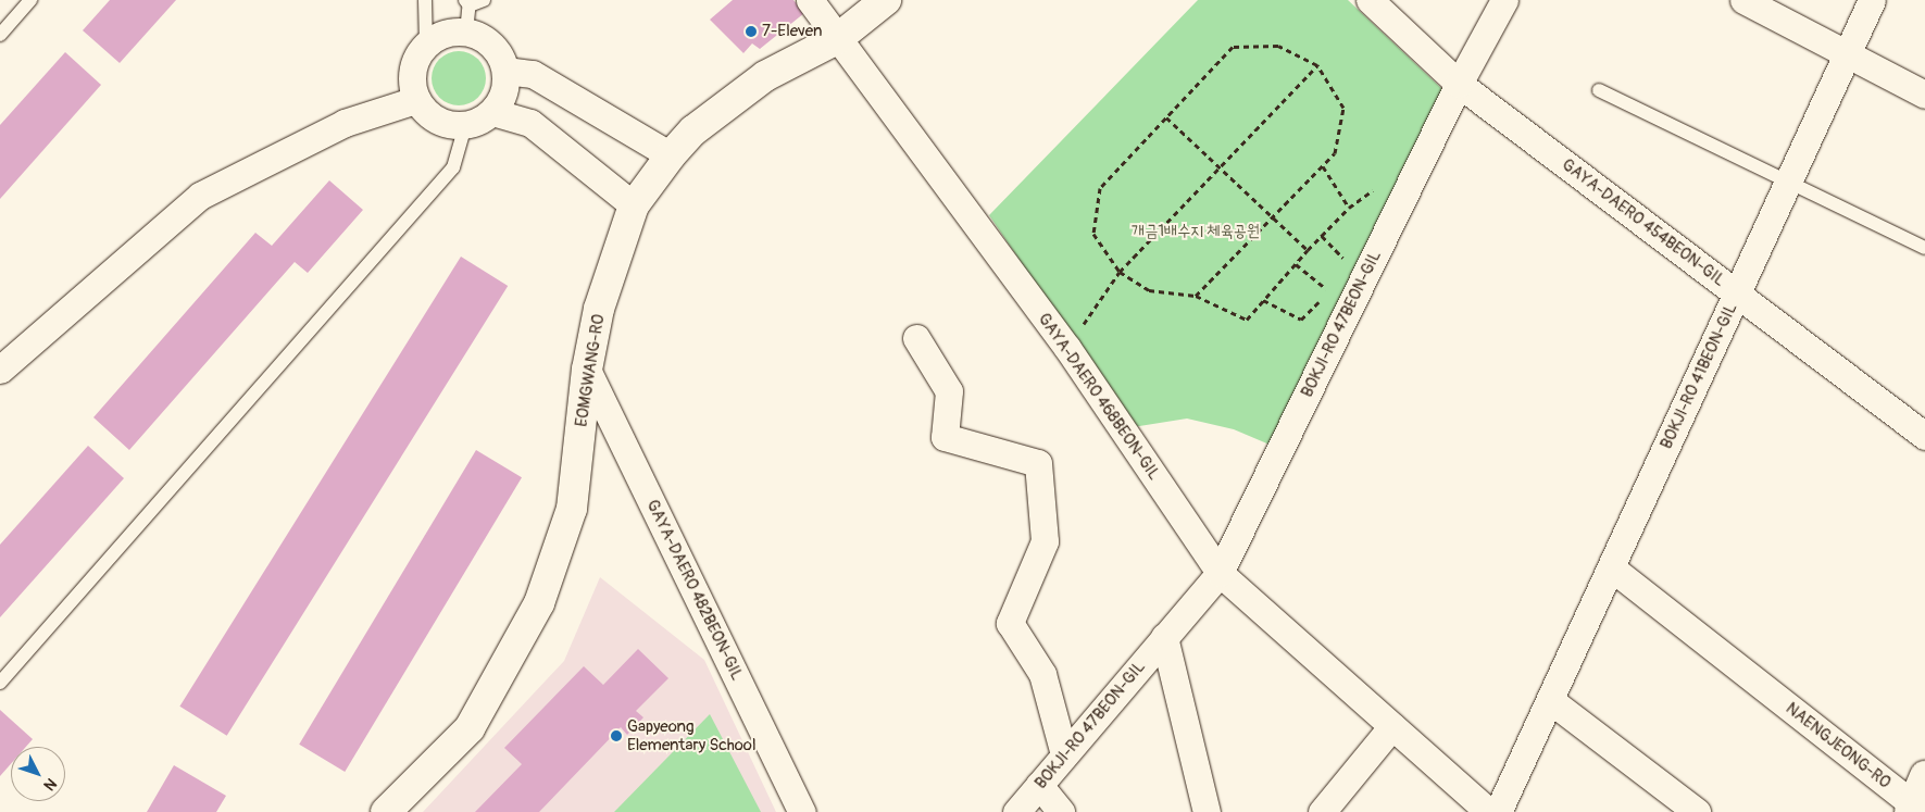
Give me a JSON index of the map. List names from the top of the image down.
{
  "streets": {
    "main road": ["EOMGWANG-RO", "NAENGJEONG-RO"],
    "street": [
      "GAYA-DAERO 454BEON-GIL",
      "BOKJI-RO 47BEON-GIL",
      "BOKJI-RO 41BEON-GIL",
      "GAYA-DAERO 468BEON-GIL",
      "GAYA-DAERO 482BEON-GIL"
    ]
  },
  "crossings": [
    ["GAYA-DAERO 454BEON-GIL", "BOKJI-RO 47BEON-GIL"],
    ["GAYA-DAERO 454BEON-GIL", "BOKJI-RO 41BEON-GIL"],
    ["BOKJI-RO 47BEON-GIL", "GAYA-DAERO 468BEON-GIL"],
    ["EOMGWANG-RO", "GAYA-DAERO 468BEON-GIL"],
    ["EOMGWANG-RO", "GAYA-DAERO 482BEON-GIL"],
    ["BOKJI-RO 41BEON-GIL", "NAENGJEONG-RO"]
  ],
  "parks": ["개금1배수지 체육공원"],
  "places": ["7-Eleven", "Gapyeong Elementary School"],
  "north": "bottom right"
}
